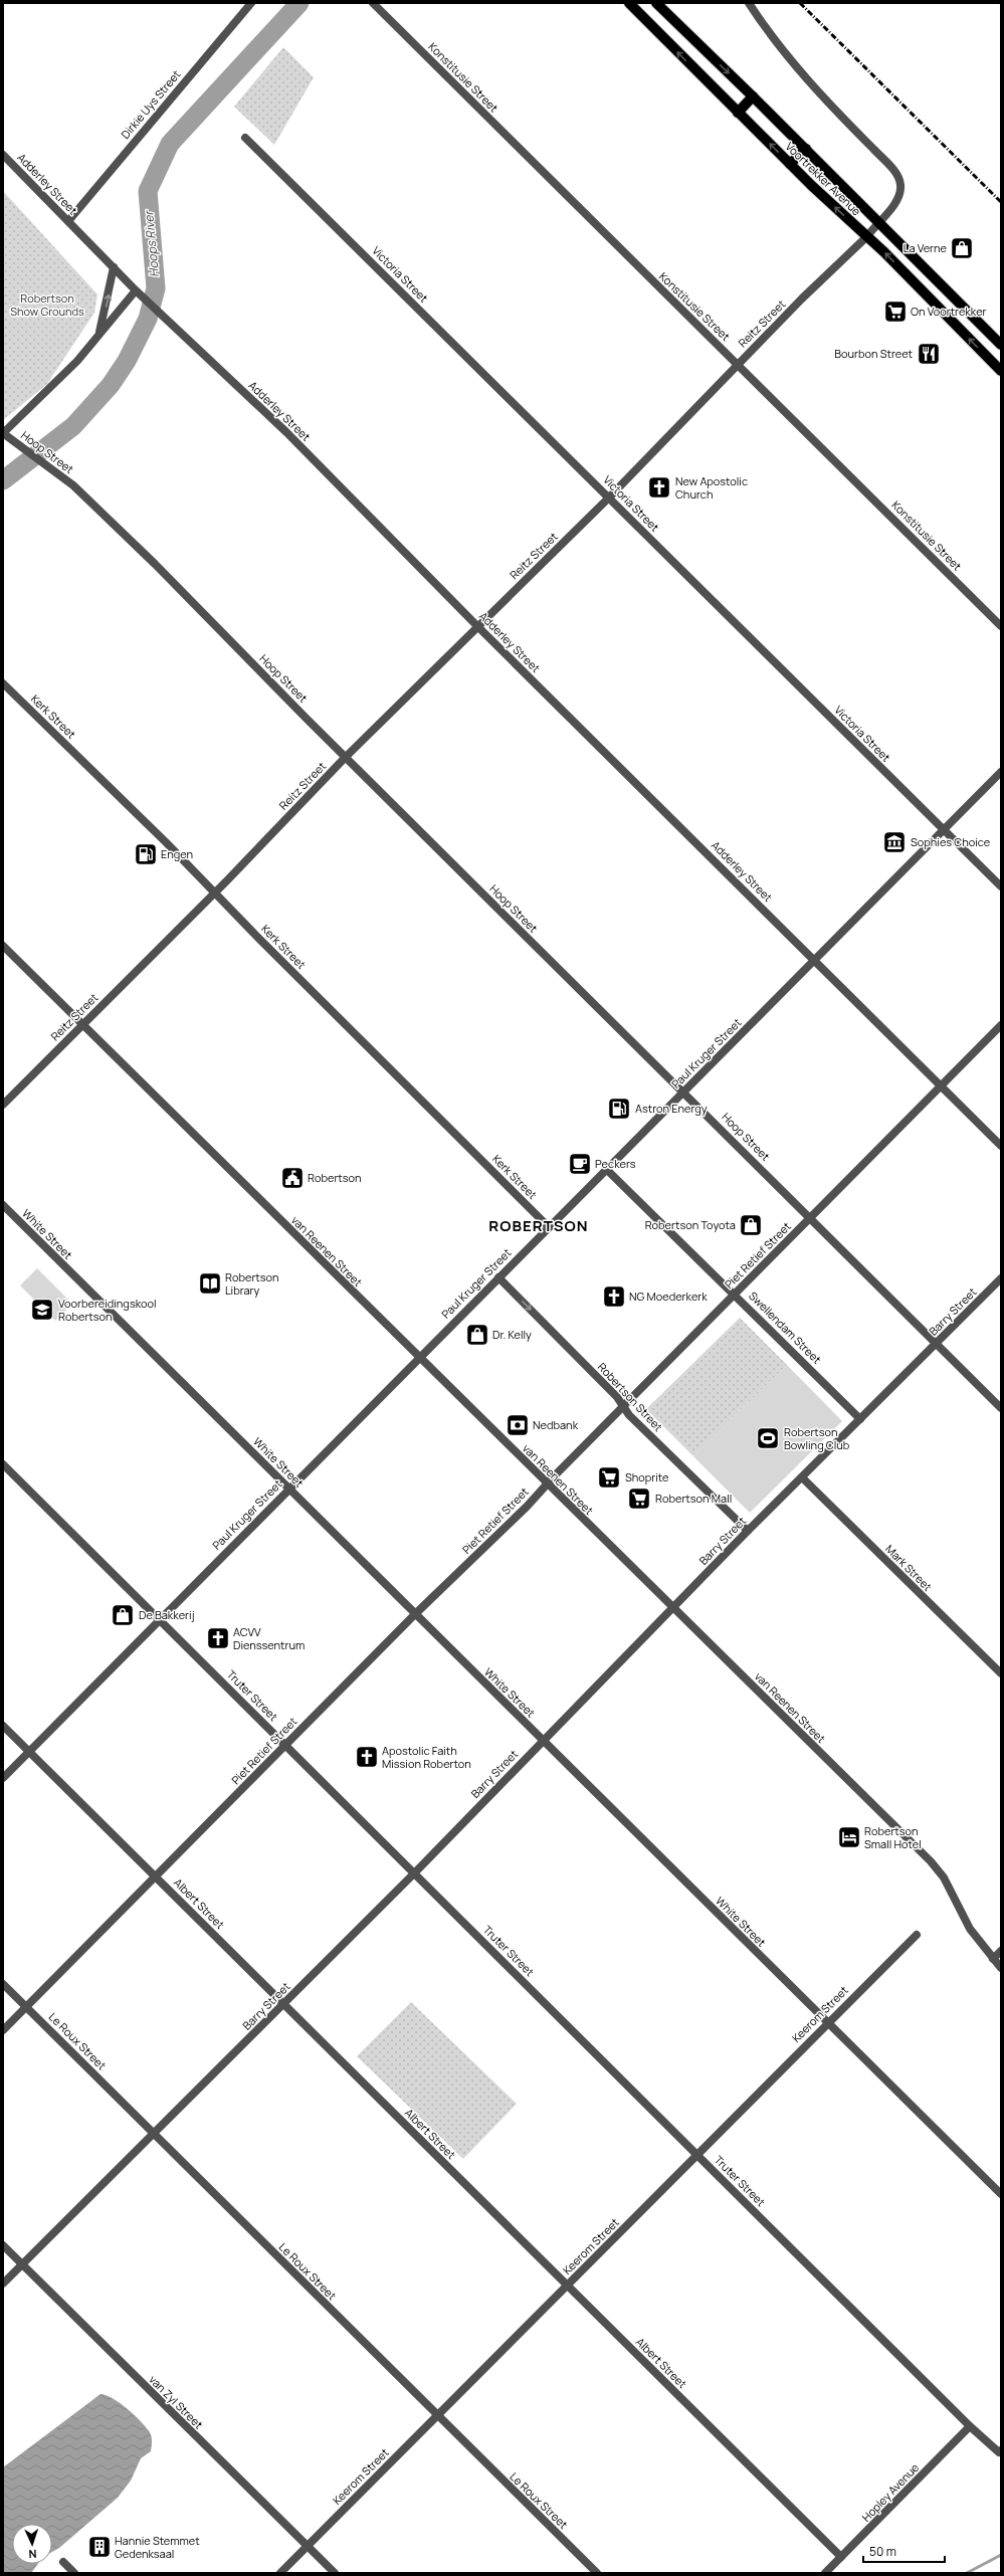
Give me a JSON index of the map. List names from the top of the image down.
{
  "streets": {
    "main road": ["Voortrekker Avenue"],
    "street": [
      "Konstitusie Street",
      "Dirkie Uys Street",
      "Adderley Street",
      "Victoria Street",
      "Reitz Street",
      "Hoop Street",
      "Kerk Street",
      "Paul Kruger Street",
      "White Street",
      "van Reenen Street",
      "Piet Retief Street",
      "Barry Street",
      "Swellendam Street",
      "Robertson Street",
      "Mark Street",
      "Truter Street",
      "Albert Street",
      "Keerom Street",
      "Le Roux Street",
      "van Zyl Street",
      "Hopley Avenue"
    ]
  },
  "crossings": [
    ["Konstitusie Street", "Reitz Street"],
    ["Dirkie Uys Street", "Adderley Street"],
    ["Voortrekker Avenue", "Reitz Street"],
    ["Adderley Street", "Reitz Street"],
    ["Adderley Street", "Paul Kruger Street"],
    ["Adderley Street", "Piet Retief Street"],
    ["Victoria Street", "Reitz Street"],
    ["Victoria Street", "Paul Kruger Street"],
    ["Reitz Street", "Hoop Street"],
    ["Reitz Street", "Kerk Street"],
    ["Reitz Street", "van Reenen Street"],
    ["Hoop Street", "Paul Kruger Street"],
    ["Hoop Street", "Piet Retief Street"],
    ["Hoop Street", "Barry Street"],
    ["Kerk Street", "Paul Kruger Street"],
    ["Paul Kruger Street", "White Street"],
    ["Paul Kruger Street", "van Reenen Street"],
    ["Paul Kruger Street", "Swellendam Street"],
    ["Paul Kruger Street", "Robertson Street"],
    ["Paul Kruger Street", "Truter Street"],
    ["Paul Kruger Street", "Albert Street"],
    ["White Street", "Piet Retief Street"],
    ["White Street", "Barry Street"],
    ["White Street", "Keerom Street"],
    ["van Reenen Street", "Piet Retief Street"],
    ["van Reenen Street", "Barry Street"],
    ["Piet Retief Street", "Swellendam Street"],
    ["Piet Retief Street", "Robertson Street"],
    ["Piet Retief Street", "Truter Street"],
    ["Piet Retief Street", "Albert Street"],
    ["Piet Retief Street", "Le Roux Street"],
    ["Barry Street", "Swellendam Street"],
    ["Barry Street", "Robertson Street"],
    ["Barry Street", "Mark Street"],
    ["Barry Street", "Truter Street"],
    ["Barry Street", "Albert Street"],
    ["Barry Street", "Le Roux Street"],
    ["Barry Street", "van Zyl Street"],
    ["Truter Street", "Keerom Street"],
    ["Truter Street", "Hopley Avenue"],
    ["Albert Street", "Keerom Street"],
    ["Albert Street", "Hopley Avenue"],
    ["Keerom Street", "Le Roux Street"],
    ["Keerom Street", "van Zyl Street"]
  ],
  "one_way": ["Robertson Street"],
  "districts": ["ROBERTSON"],
  "water": ["Hoops River"],
  "parks": ["Robertson Show Grounds"],
  "places": {
    "shop": [
      "La Verne",
      "Robertson Toyota",
      "Dr. Kelly",
      "De Bakkerij"
    ],
    "supermarket": ["On Voortrekker", "Shoprite", "Robertson Mall"],
    "restaurant": ["Bourbon Street"],
    "church": [
      "New Apostolic Church",
      "NG Moederkerk",
      "ACVV Dienssentrum",
      "Apostolic Faith Mission Roberton"
    ],
    "museum": ["Sophies Choice"],
    "fuel station": ["Engen", "Astron Energy"],
    "cafe": ["Peckers"],
    "public building": ["Robertson"],
    "library": ["Robertson Library"],
    "school or university": ["Voorbereidingskool Robertson"],
    "bank": ["Nedbank"],
    "sports": ["Robertson Bowling Club"],
    "hotel": ["Robertson Small Hotel"],
    "building": ["Hannie Stemmet Gedenksaal"]
  },
  "scale_bar": "50 m",
  "north": "bottom"
}
